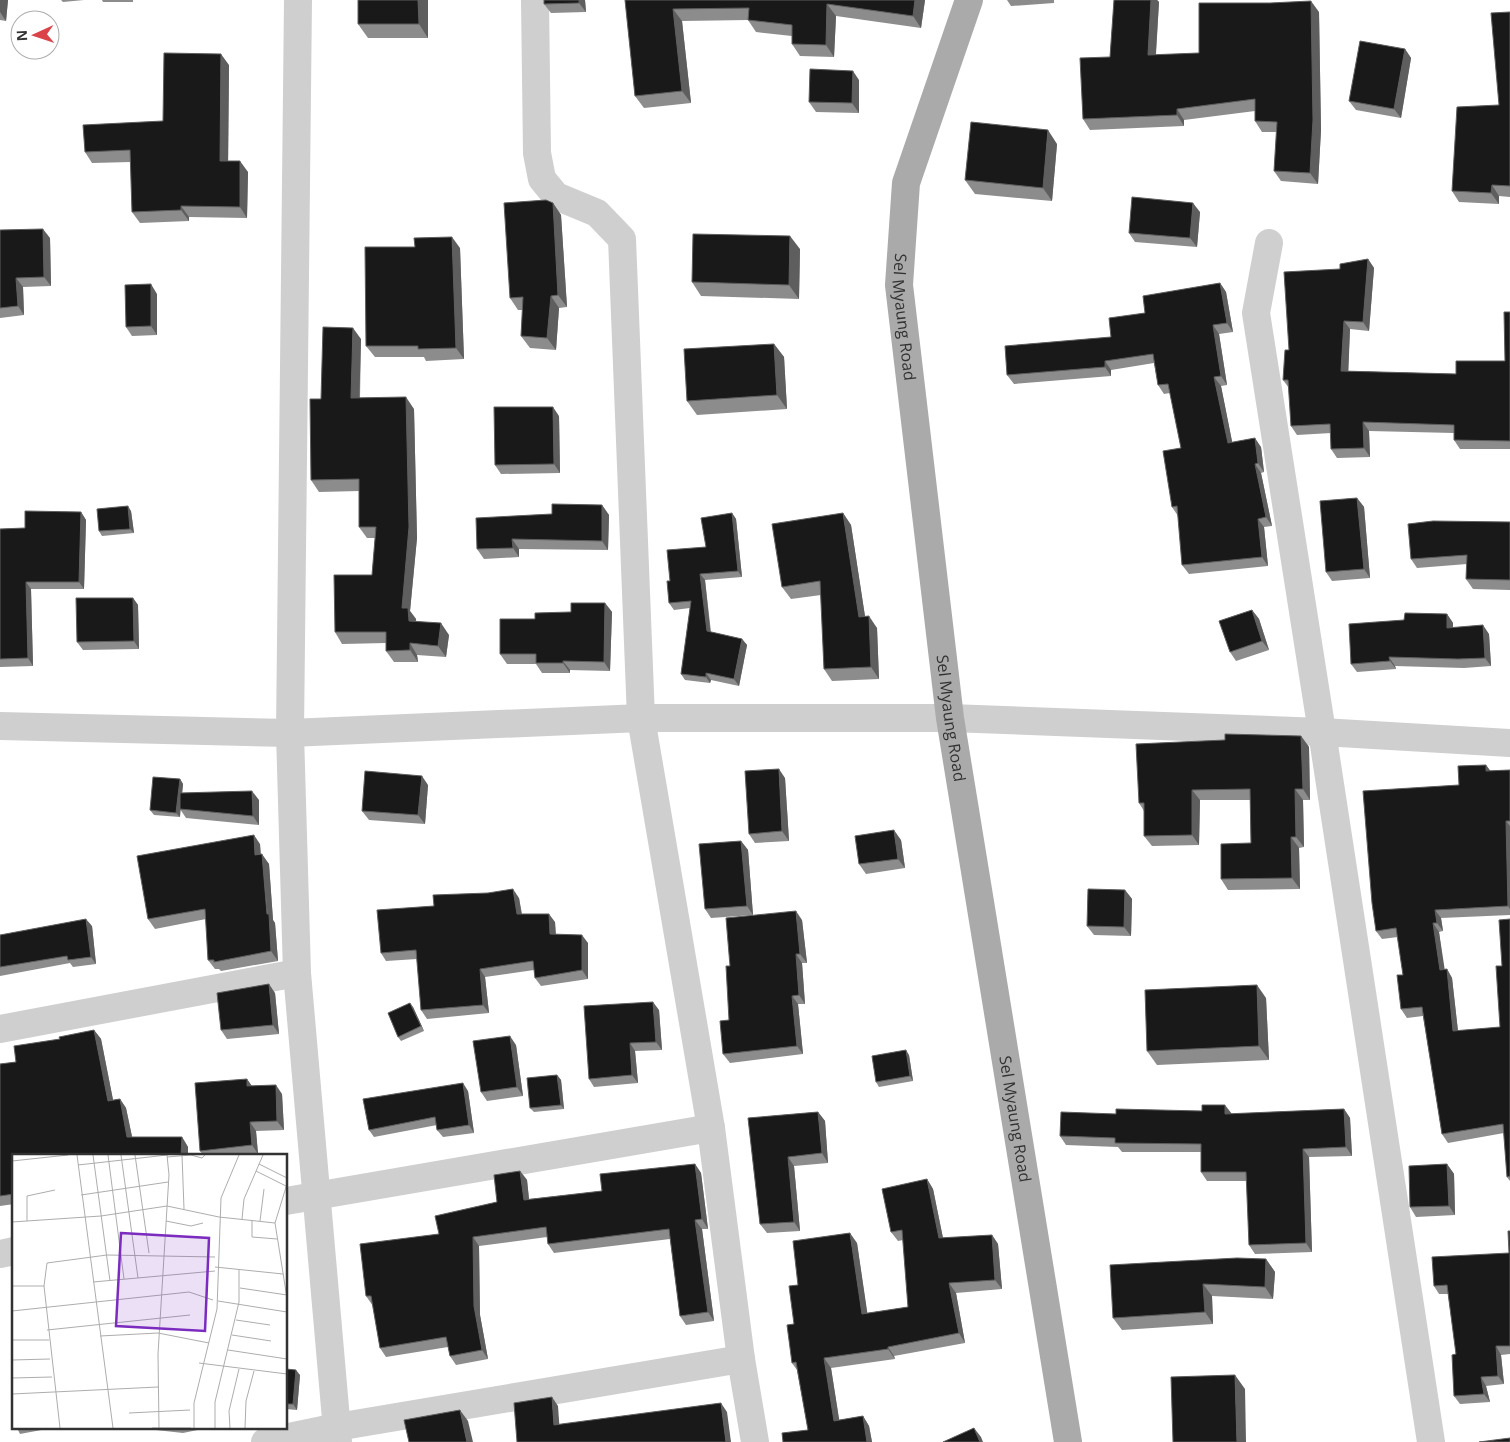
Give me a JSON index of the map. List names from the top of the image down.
{
  "streets": {
    "main road": ["Sel Myaung Road"]
  },
  "north": "left"
}
